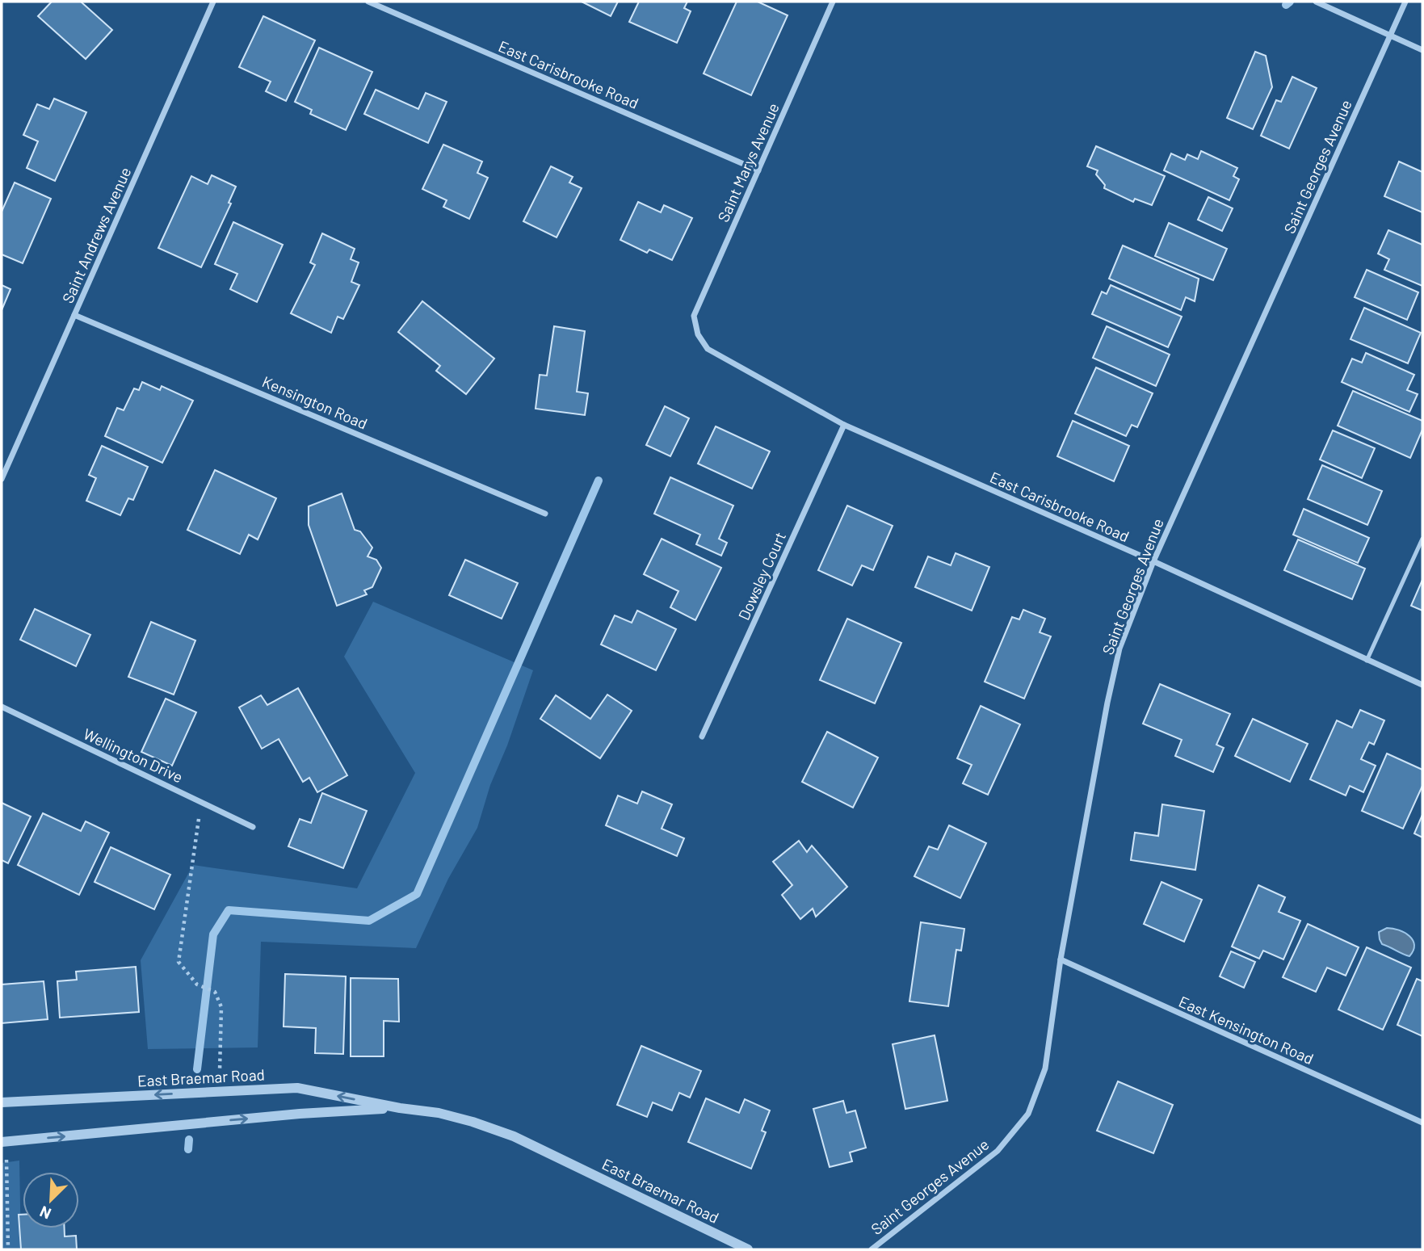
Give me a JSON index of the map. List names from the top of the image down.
{
  "streets": {
    "street": [
      "East Carisbrooke Road",
      "Saint Marys Avenue",
      "Saint Georges Avenue",
      "Saint Andrews Avenue",
      "Kensington Road",
      "Dowsley Court",
      "Wellington Drive",
      "East Kensington Road",
      "East Braemar Road"
    ]
  },
  "crossings": [
    ["East Carisbrooke Road", "Saint Marys Avenue"],
    ["East Carisbrooke Road", "Saint Georges Avenue"],
    ["East Carisbrooke Road", "Dowsley Court"],
    ["Saint Georges Avenue", "East Kensington Road"],
    ["Saint Andrews Avenue", "Kensington Road"]
  ],
  "north": "bottom left"
}
